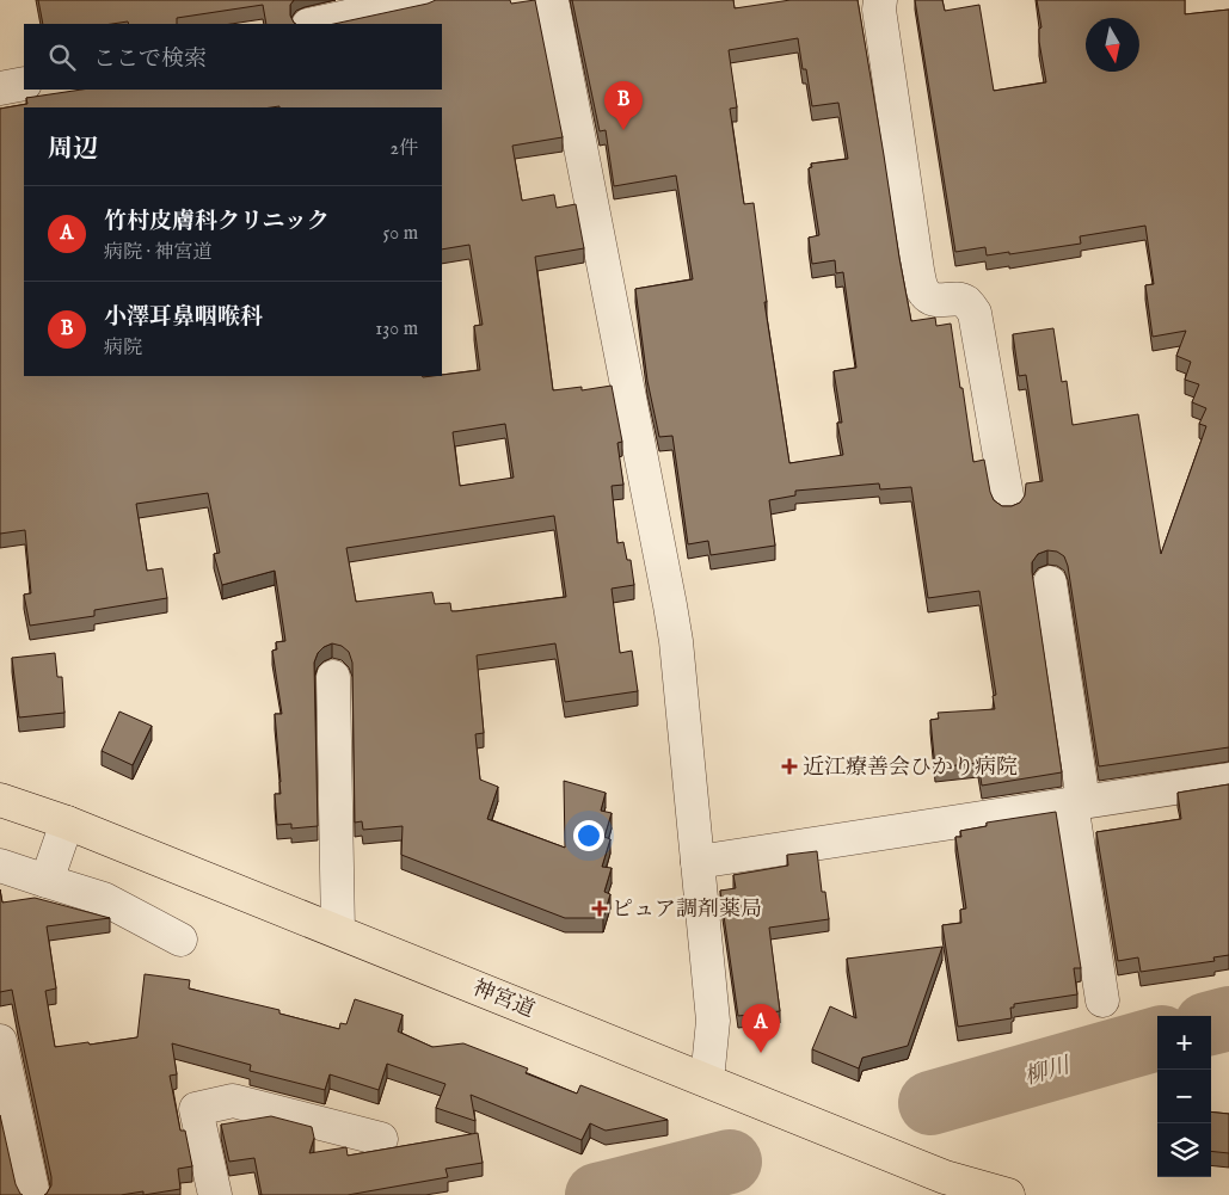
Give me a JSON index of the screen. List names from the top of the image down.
{
  "streets": {
    "main road": ["神宮道"]
  },
  "water": ["柳川"],
  "places": {
    "health": ["近江療善会ひかり病院", "ピュア調剤薬局"]
  },
  "north": "bottom",
  "page": {
    "search": "ここで検索",
    "pins": ["B", "A"],
    "heading": ["周辺", "2件"],
    "list": [
      {
        "mark": "A",
        "name": "竹村皮膚科クリニック",
        "note": "病院 · 神宮道",
        "value": "50 m"
      },
      {
        "mark": "B",
        "name": "小澤耳鼻咽喉科",
        "note": "病院",
        "value": "130 m"
      }
    ],
    "map_buttons": ["+", "−"]
  }
}
